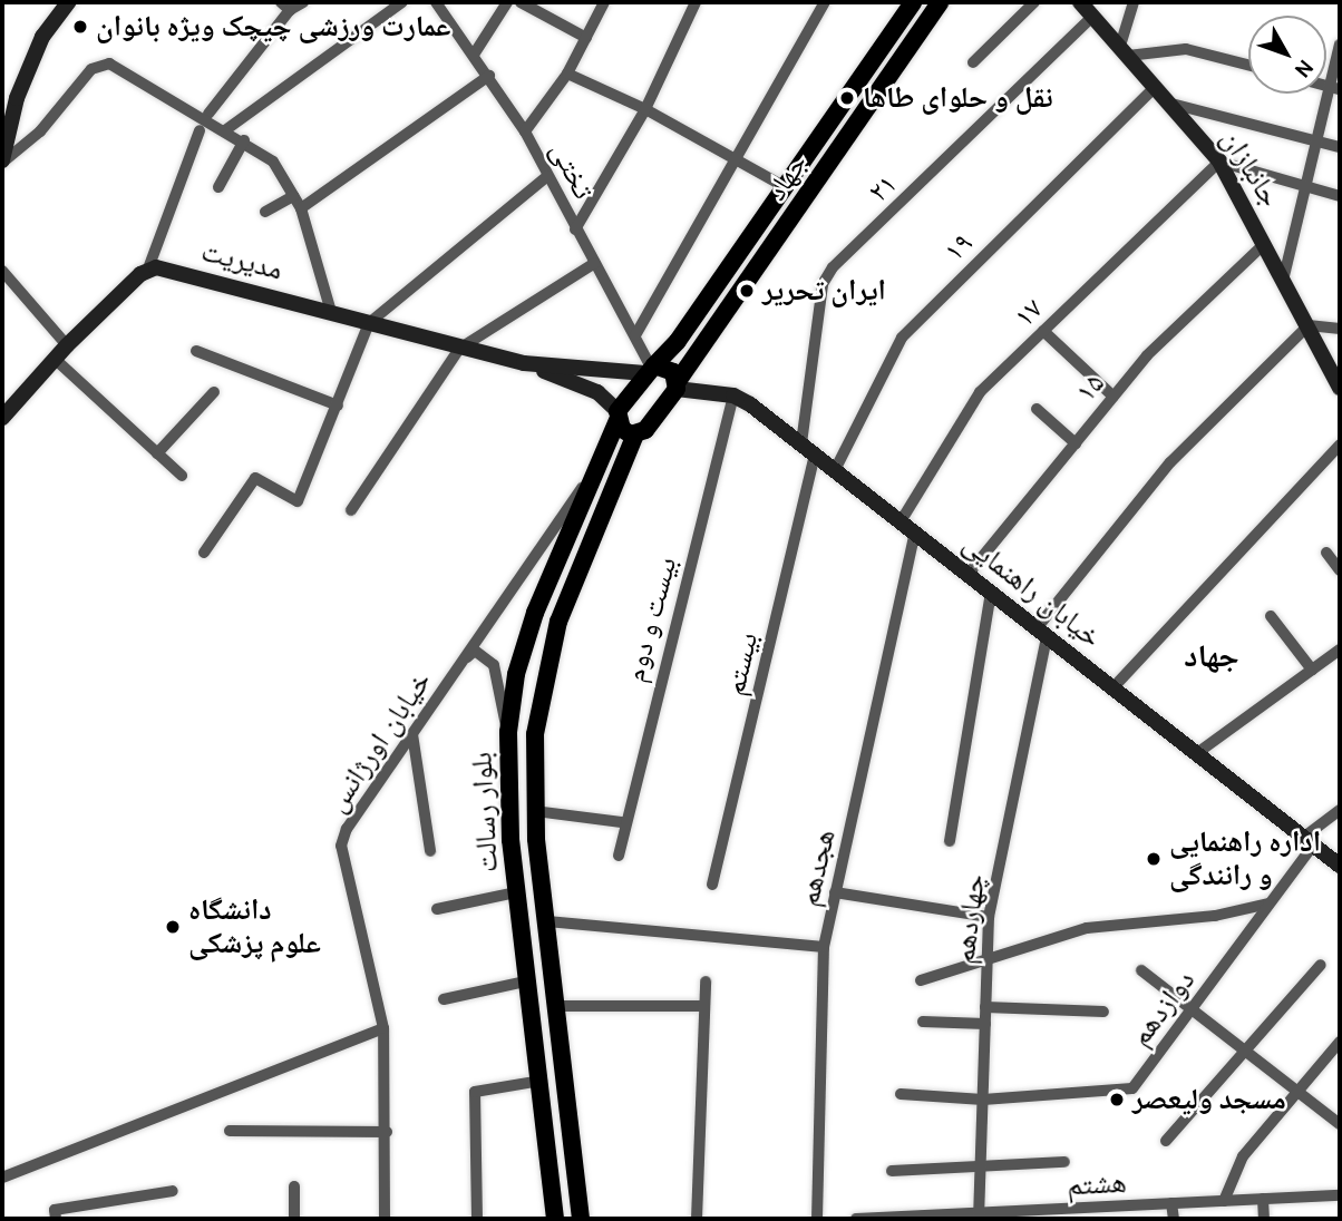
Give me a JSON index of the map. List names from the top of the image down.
{
  "streets": {
    "main road": [
      "جانبازان",
      "جهاد",
      "مدیریت",
      "خیابان راهنمایی",
      "بلوار رسالت"
    ],
    "street": [
      "تختی",
      "۲۱",
      "۱۹",
      "۱۷",
      "۱۵",
      "بیست و دوم",
      "بیستم",
      "خیابان اورژانس",
      "هجدهم",
      "چهاردهم",
      "دوازدهم",
      "هشتم"
    ]
  },
  "crossings": [
    ["جانبازان", "۲۱"],
    ["جانبازان", "۱۹"],
    ["جانبازان", "۱۷"],
    ["جانبازان", "۱۵"],
    ["تختی", "جهاد"],
    ["تختی", "مدیریت"],
    ["جهاد", "مدیریت"],
    ["جهاد", "خیابان راهنمایی"],
    ["جهاد", "بلوار رسالت"],
    ["۲۱", "خیابان راهنمایی"],
    ["۱۹", "خیابان راهنمایی"],
    ["مدیریت", "بلوار رسالت"],
    ["۱۷", "خیابان راهنمایی"],
    ["۱۵", "خیابان راهنمایی"],
    ["خیابان راهنمایی", "بیست و دوم"],
    ["خیابان راهنمایی", "بیستم"],
    ["خیابان راهنمایی", "هجدهم"],
    ["خیابان راهنمایی", "چهاردهم"],
    ["خیابان راهنمایی", "دوازدهم"],
    ["خیابان اورژانس", "بلوار رسالت"],
    ["چهاردهم", "دوازدهم"],
    ["چهاردهم", "هشتم"]
  ],
  "districts": ["جهاد"],
  "places": [
    "عمارت ورزشی چیچک ویژه بانوان",
    "نقل و حلوای طاها",
    "ایران تحریر",
    "اداره راهنمایی و رانندگی",
    "دانشگاه علوم پزشکی",
    "مسجد ولیعصر"
  ],
  "north": "bottom right"
}
